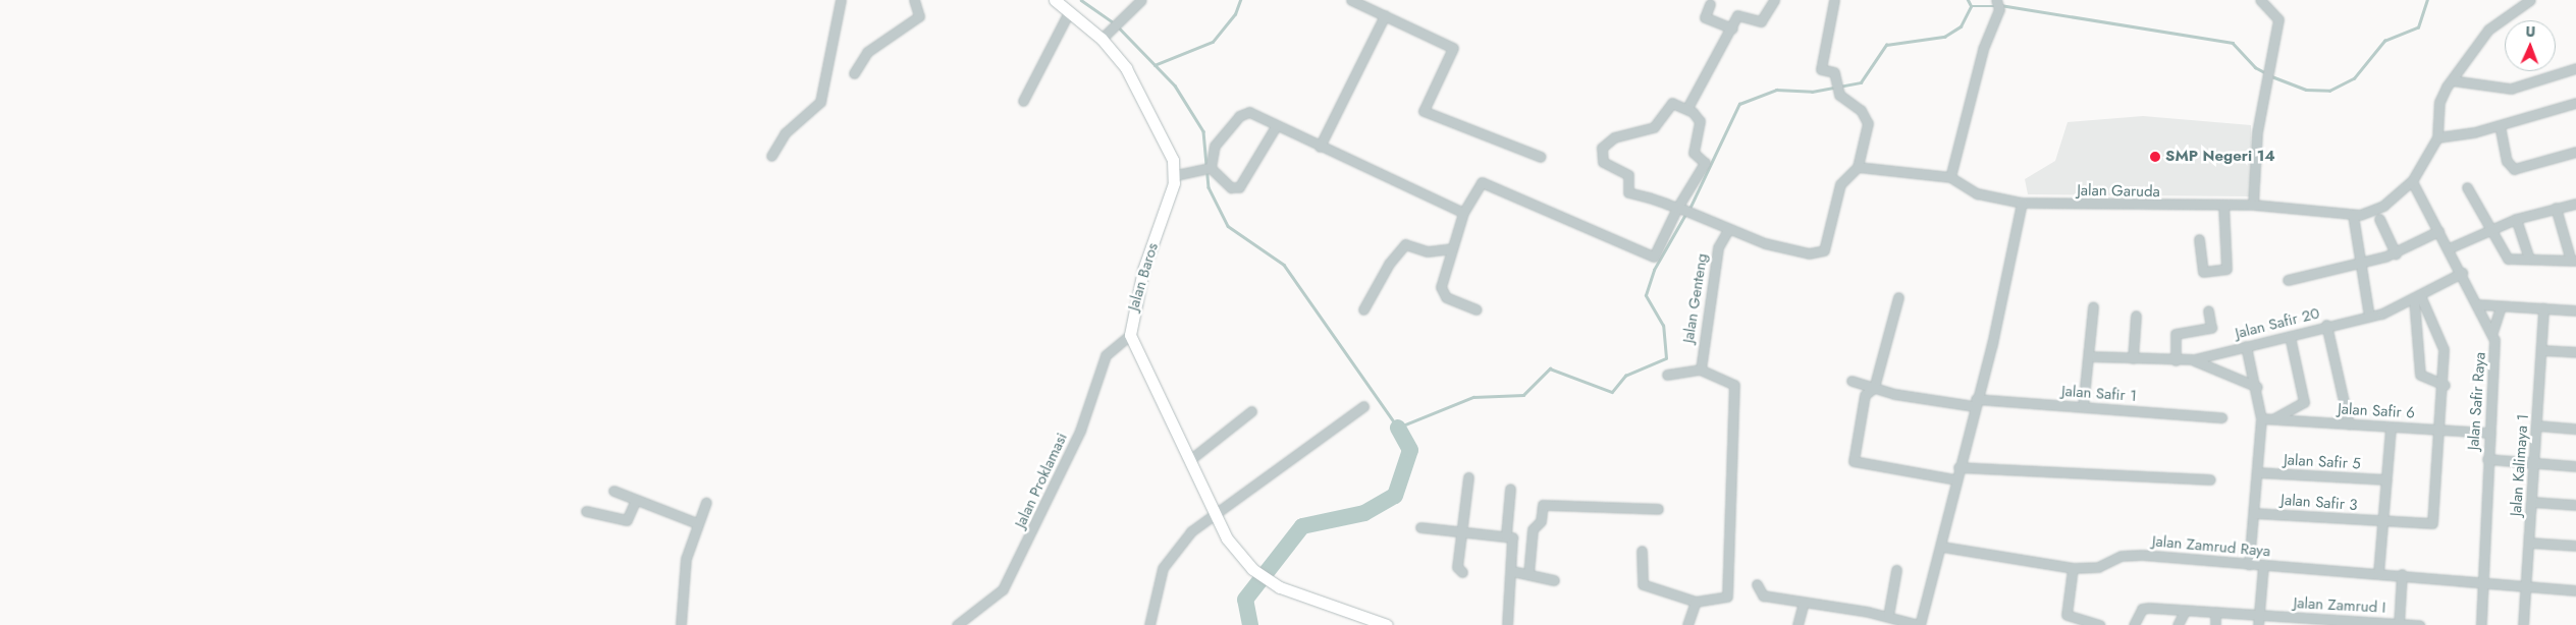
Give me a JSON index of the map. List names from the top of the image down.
{
  "streets": {
    "main road": ["Jalan Baros"],
    "street": [
      "Jalan Garuda",
      "Jalan Genteng",
      "Jalan Safir 20",
      "Jalan Safir 1",
      "Jalan Safir Raya",
      "Jalan Safir 6",
      "Jalan Safir 5",
      "Jalan Kalimaya 1",
      "Jalan Proklamasi",
      "Jalan Safir 3",
      "Jalan Zamrud Raya",
      "Jalan Zamrud I"
    ]
  },
  "crossings": [
    ["Jalan Garuda", "Jalan Safir Raya"],
    ["Jalan Baros", "Jalan Proklamasi"],
    ["Jalan Safir 20", "Jalan Safir Raya"],
    ["Jalan Safir Raya", "Jalan Safir 6"],
    ["Jalan Safir Raya", "Jalan Zamrud Raya"],
    ["Jalan Safir 6", "Jalan Safir 3"],
    ["Jalan Kalimaya 1", "Jalan Zamrud Raya"]
  ],
  "places": ["SMP Negeri 14"],
  "north": "top"
}
